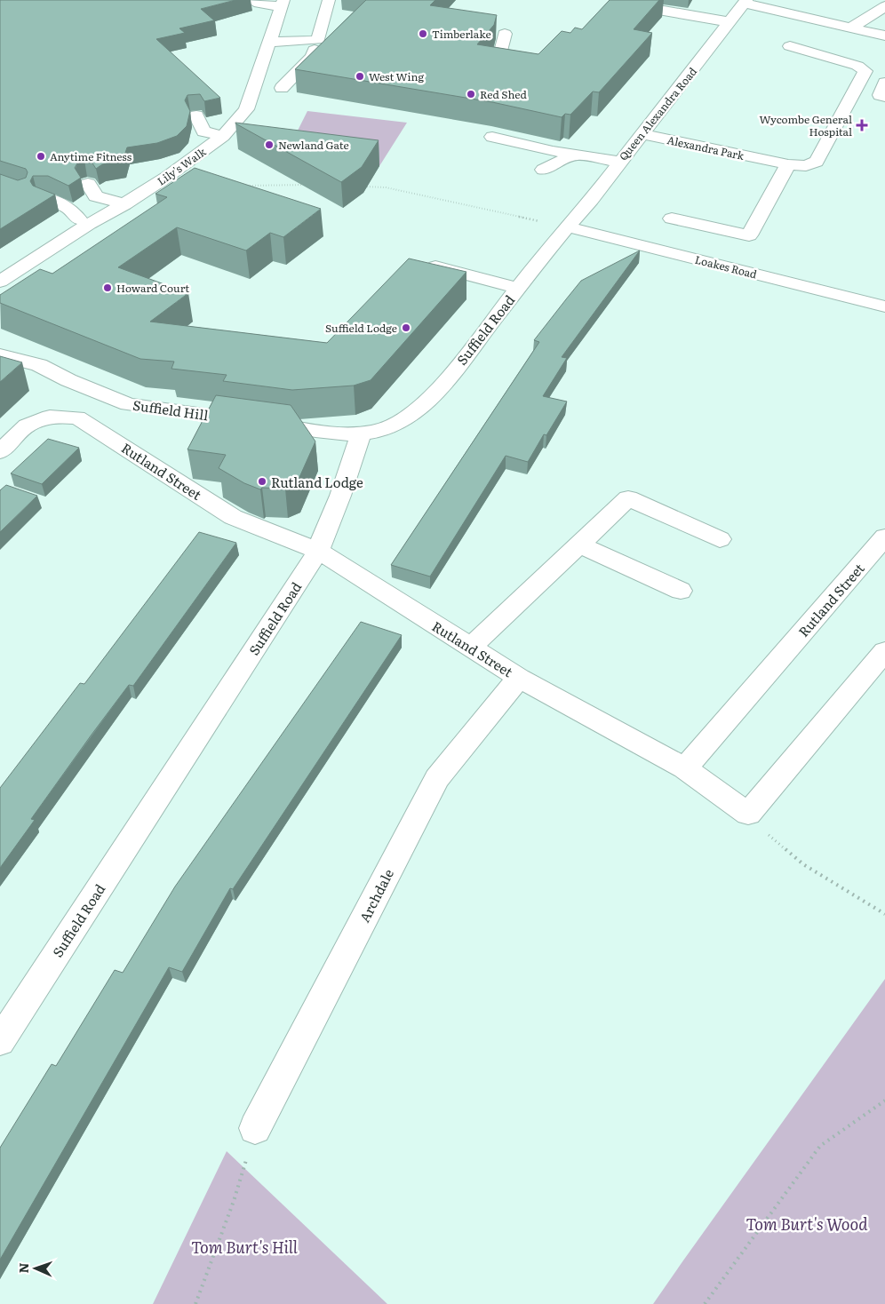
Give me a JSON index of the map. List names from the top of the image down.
{
  "streets": {
    "street": [
      "Queen Alexandra Road",
      "Alexandra Park",
      "Lily's Walk",
      "Loakes Road",
      "Suffield Road",
      "Suffield Hill",
      "Rutland Street",
      "Archdale"
    ]
  },
  "crossings": [
    ["Queen Alexandra Road", "Alexandra Park"],
    ["Queen Alexandra Road", "Loakes Road"],
    ["Queen Alexandra Road", "Suffield Road"],
    ["Loakes Road", "Suffield Road"],
    ["Suffield Road", "Suffield Hill"],
    ["Suffield Road", "Rutland Street"],
    ["Rutland Street", "Archdale"]
  ],
  "parks": ["Tom Burt's Wood", "Tom Burt's Hill"],
  "places": {
    "other": [
      "Timberlake",
      "West Wing",
      "Red Shed",
      "Newland Gate",
      "Anytime Fitness",
      "Howard Court",
      "Suffield Lodge",
      "Rutland Lodge"
    ],
    "health": ["Wycombe General Hospital"]
  },
  "north": "left"
}
